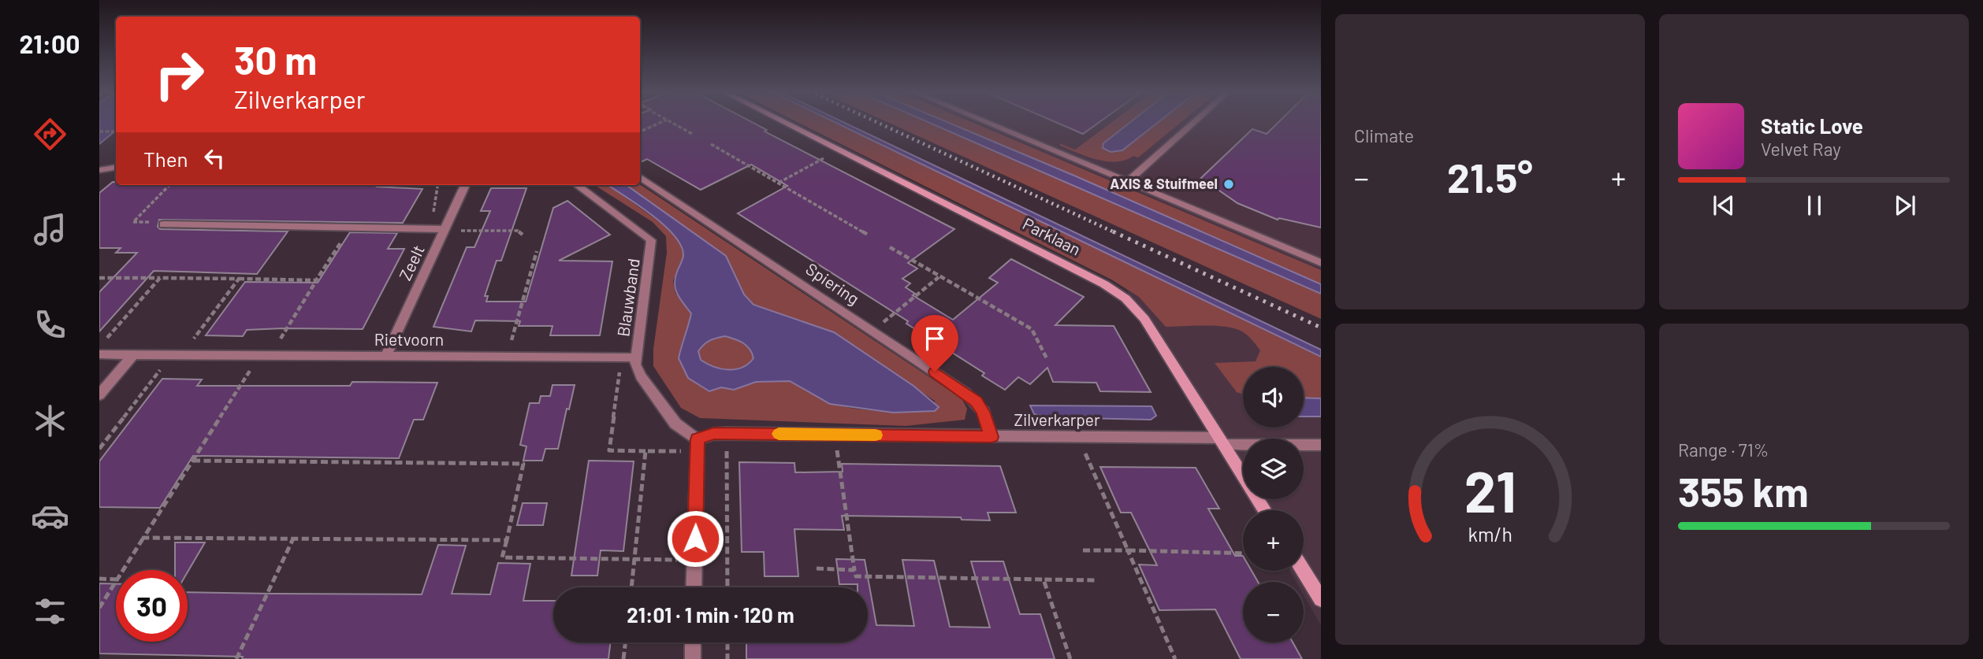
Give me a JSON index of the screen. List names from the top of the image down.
{
  "streets": {
    "street": [
      "Parklaan",
      "Zeelt",
      "Spiering",
      "Blauwband",
      "Rietvoorn",
      "Zilverkarper"
    ]
  },
  "crossings": [
    ["Parklaan", "Zilverkarper"],
    ["Zeelt", "Rietvoorn"],
    ["Spiering", "Zilverkarper"],
    ["Blauwband", "Rietvoorn"]
  ],
  "places": ["AXIS & Stuifmeel"],
  "page": {
    "tabs": "21:00",
    "tile": [
      "Climate",
      ["Range · 71%", "355 km"]
    ],
    "turn": ["30 m", "Zilverkarper"],
    "song": ["Static Love", "Velvet Ray"],
    "then": "Then",
    "heat": ["−", "21.5°", "+"],
    "map_buttons": ["+", "−"],
    "limit": "30",
    "trip": "21:01 · 1 min · 120 m",
    "gauge": ["21", "km/h"]
  }
}
